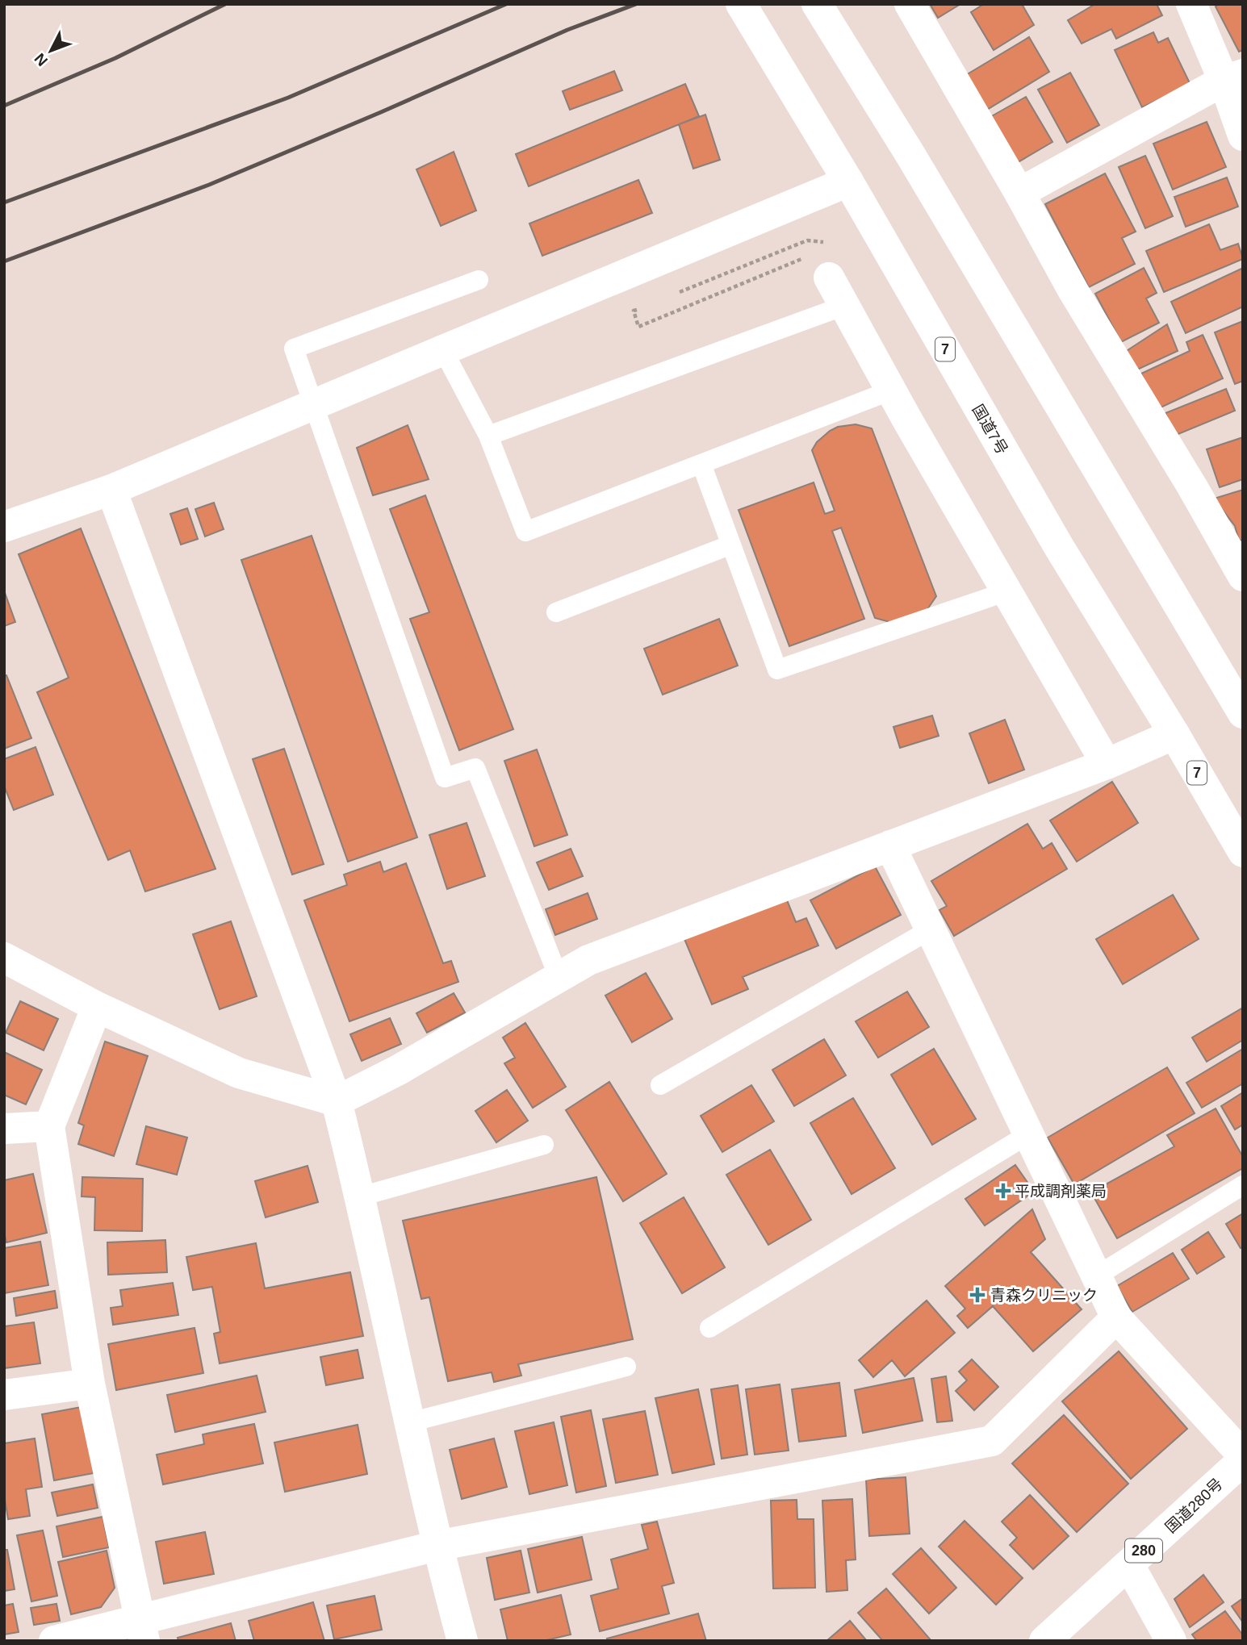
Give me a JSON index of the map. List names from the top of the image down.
{
  "streets": {
    "main road": [
      "7",
      "国道7号",
      "国道280号",
      "280"
    ]
  },
  "places": {
    "health": ["平成調剤薬局", "青森クリニック"]
  },
  "north": "bottom left"
}
